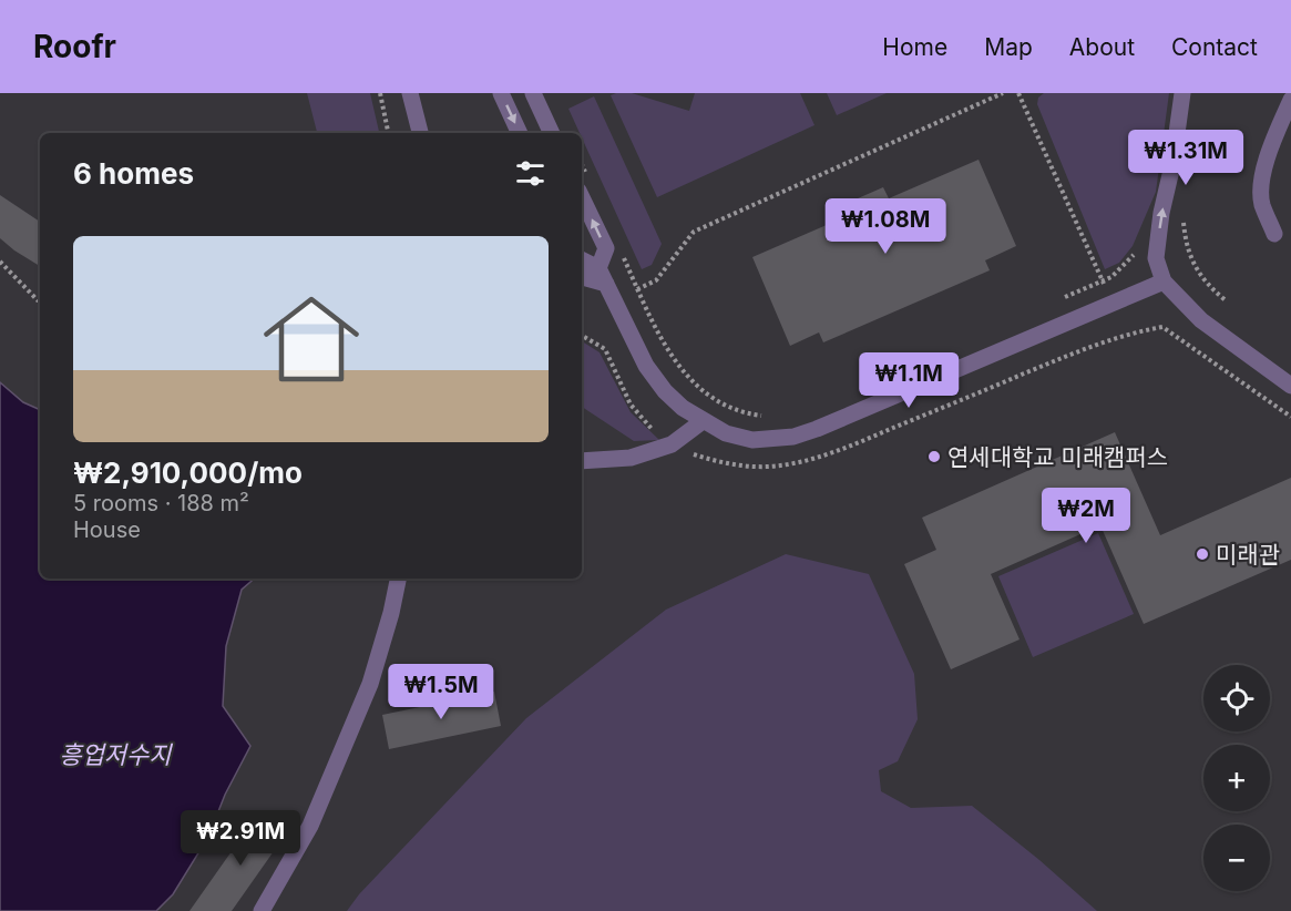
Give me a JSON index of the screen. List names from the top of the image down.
{
  "water": ["흥업저수지"],
  "places": ["연세대학교 미래캠퍼스", "미래관"],
  "page": {
    "header": "Roofr",
    "nav": [
      "Home",
      "Map",
      "About",
      "Contact"
    ],
    "price": [
      "₩1.31M",
      "₩1.08M",
      "₩1.1M",
      "₩2M",
      "₩1.5M",
      "₩2.91M"
    ],
    "heading": "6 homes",
    "list": [
      {
        "name": "₩2,910,000/mo",
        "note": "5 rooms · 188 m² · House"
      }
    ],
    "map_buttons": ["+", "−"]
  }
}
